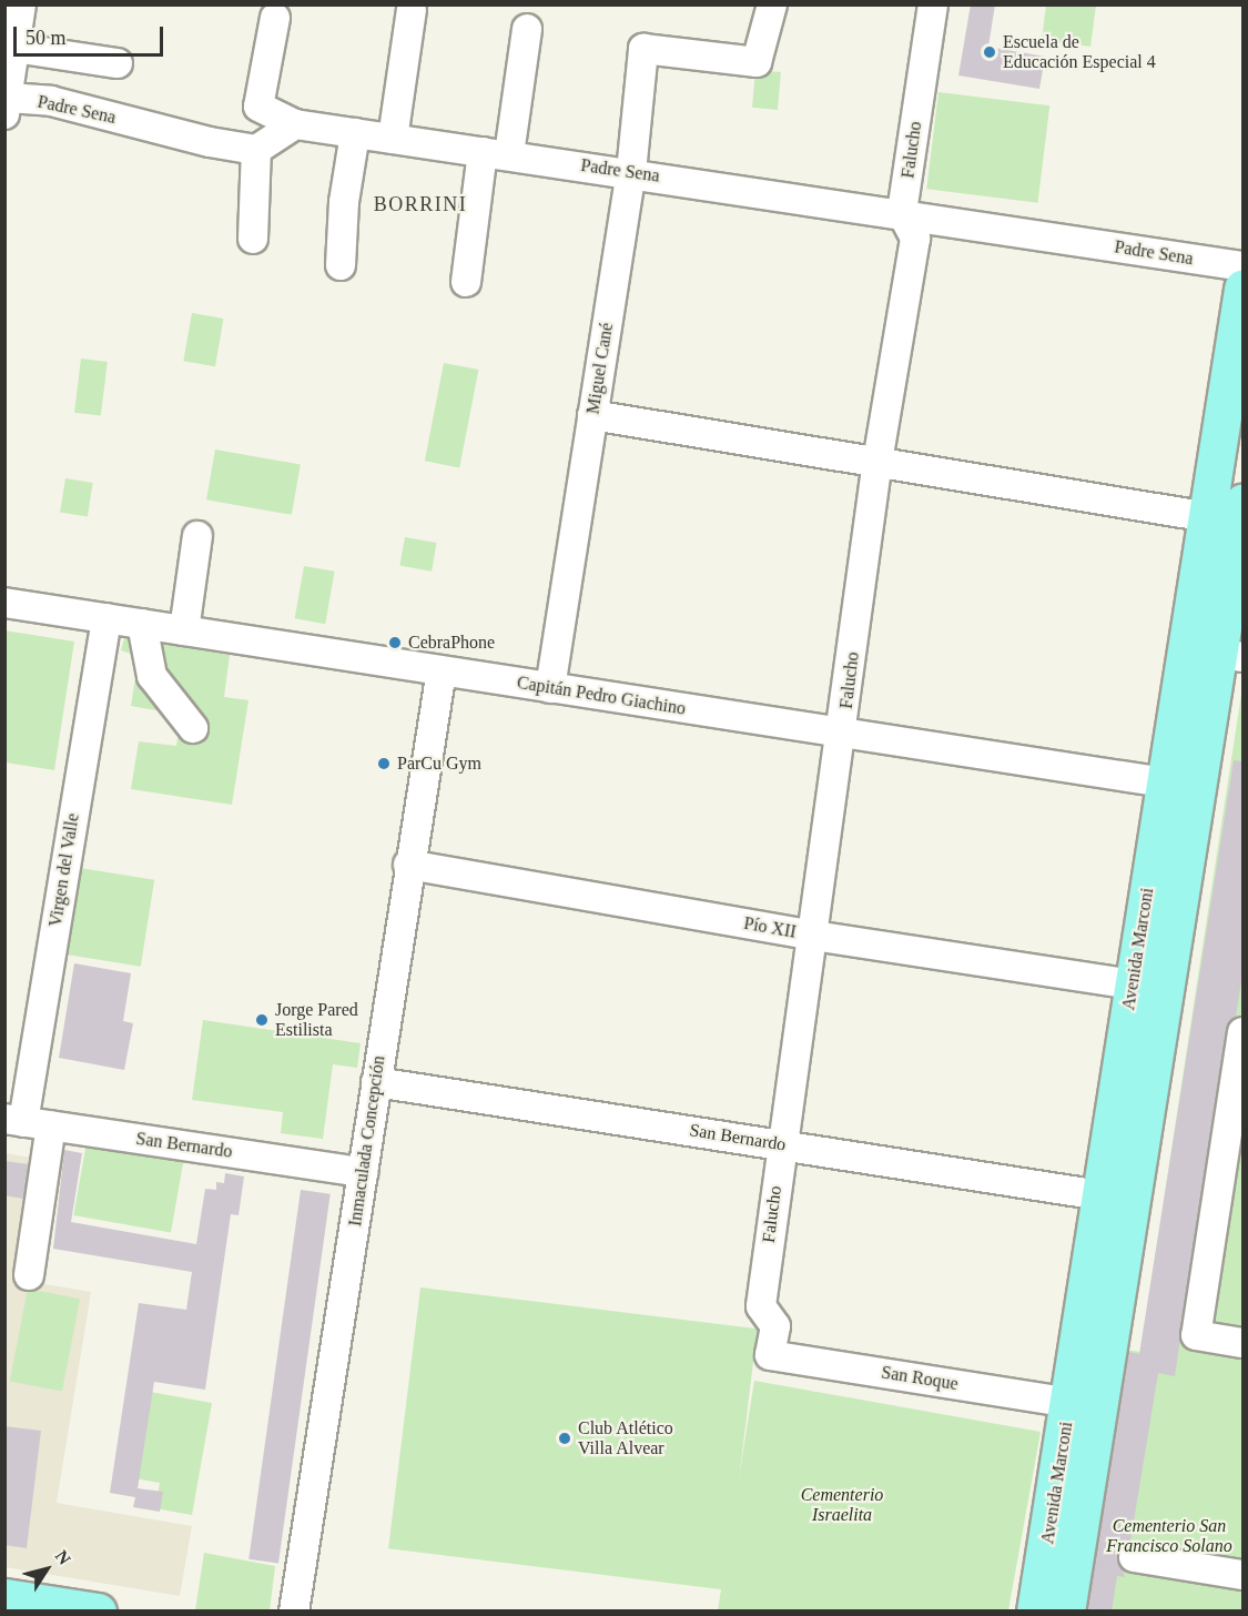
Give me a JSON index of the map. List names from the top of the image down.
{
  "streets": {
    "main road": ["Avenida Marconi"],
    "street": [
      "Padre Sena",
      "Falucho",
      "Miguel Cané",
      "Capitán Pedro Giachino",
      "Virgen del Valle",
      "Pío XII",
      "San Bernardo",
      "Inmaculada Concepción",
      "San Roque"
    ]
  },
  "crossings": [
    ["Padre Sena", "Falucho"],
    ["Padre Sena", "Miguel Cané"],
    ["Falucho", "Capitán Pedro Giachino"],
    ["Falucho", "Pío XII"],
    ["Falucho", "San Bernardo"],
    ["Falucho", "San Roque"],
    ["Miguel Cané", "Capitán Pedro Giachino"],
    ["Capitán Pedro Giachino", "Virgen del Valle"],
    ["Capitán Pedro Giachino", "Avenida Marconi"],
    ["Capitán Pedro Giachino", "Inmaculada Concepción"],
    ["Virgen del Valle", "San Bernardo"],
    ["Pío XII", "Avenida Marconi"],
    ["Pío XII", "Inmaculada Concepción"],
    ["Avenida Marconi", "San Bernardo"],
    ["Avenida Marconi", "San Roque"],
    ["San Bernardo", "Inmaculada Concepción"]
  ],
  "districts": ["BORRINI"],
  "parks": ["Cementerio Israelita", "Cementerio San Francisco Solano"],
  "places": [
    "Escuela de Educación Especial 4",
    "CebraPhone",
    "ParCu Gym",
    "Jorge Pared Estilista",
    "Club Atlético Villa Alvear"
  ],
  "scale_bar": "50 m",
  "north": "top right"
}
